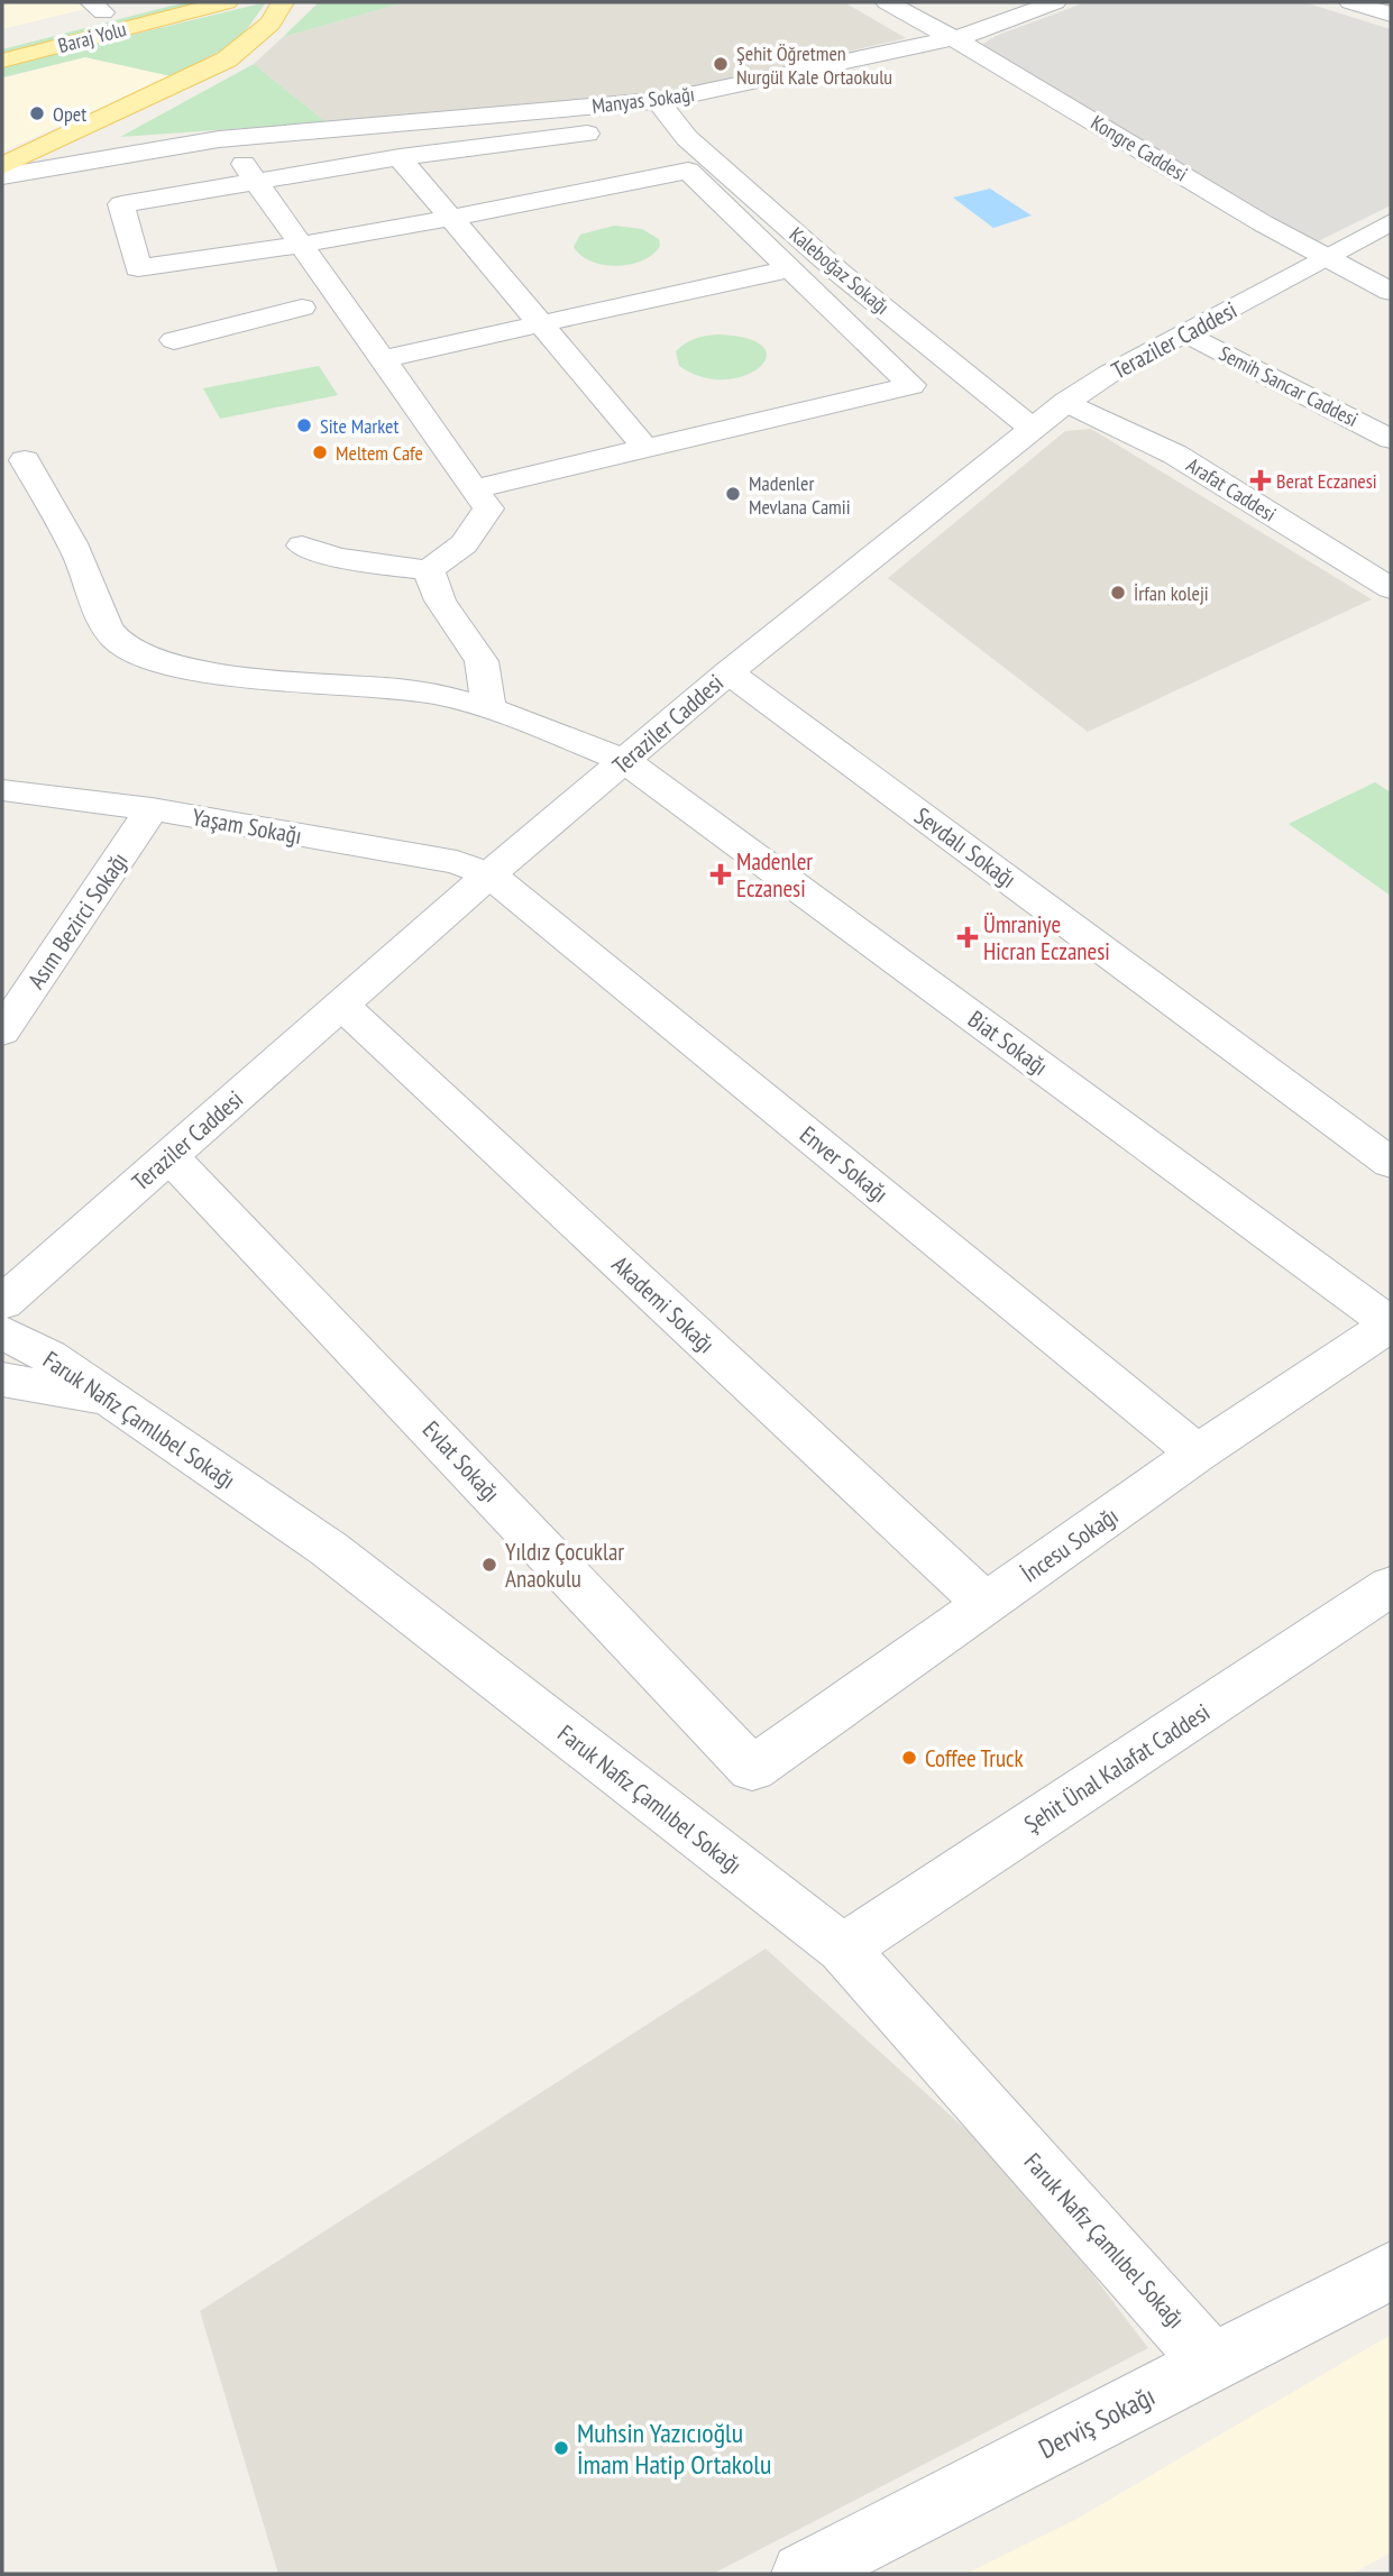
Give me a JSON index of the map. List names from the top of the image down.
{
  "streets": {
    "main road": ["Baraj Yolu"],
    "street": [
      "Manyas Sokağı",
      "Kongre Caddesi",
      "Kaleboğaz Sokağı",
      "Teraziler Caddesi",
      "Semih Sancar Caddesi",
      "Arafat Caddesi",
      "Yaşam Sokağı",
      "Sevdalı Sokağı",
      "Asım Bezirci Sokağı",
      "Biat Sokağı",
      "Enver Sokağı",
      "Akademi Sokağı",
      "Faruk Nafiz Çamlıbel Sokağı",
      "Evlat Sokağı",
      "İncesu Sokağı",
      "Şehit Ünal Kalafat Caddesi",
      "Derviş Sokağı"
    ]
  },
  "crossings": [
    ["Manyas Sokağı", "Kongre Caddesi"],
    ["Manyas Sokağı", "Kaleboğaz Sokağı"],
    ["Kongre Caddesi", "Teraziler Caddesi"],
    ["Kaleboğaz Sokağı", "Teraziler Caddesi"],
    ["Teraziler Caddesi", "Semih Sancar Caddesi"],
    ["Teraziler Caddesi", "Arafat Caddesi"],
    ["Teraziler Caddesi", "Yaşam Sokağı"],
    ["Teraziler Caddesi", "Sevdalı Sokağı"],
    ["Teraziler Caddesi", "Biat Sokağı"],
    ["Teraziler Caddesi", "Enver Sokağı"],
    ["Teraziler Caddesi", "Akademi Sokağı"],
    ["Teraziler Caddesi", "Evlat Sokağı"],
    ["Yaşam Sokağı", "Asım Bezirci Sokağı"],
    ["Yaşam Sokağı", "Enver Sokağı"],
    ["Biat Sokağı", "İncesu Sokağı"],
    ["Enver Sokağı", "İncesu Sokağı"],
    ["Akademi Sokağı", "İncesu Sokağı"],
    ["Faruk Nafiz Çamlıbel Sokağı", "Şehit Ünal Kalafat Caddesi"],
    ["Faruk Nafiz Çamlıbel Sokağı", "Derviş Sokağı"],
    ["Evlat Sokağı", "İncesu Sokağı"]
  ],
  "places": {
    "other": [
      "Şehit Öğretmen Nurgül Kale Ortaokulu",
      "Opet",
      "Site Market",
      "Meltem Cafe",
      "Madenler Mevlana Camii",
      "İrfan koleji",
      "Yıldız Çocuklar Anaokulu",
      "Coffee Truck",
      "Muhsin Yazıcıoğlu İmam Hatip Ortakolu"
    ],
    "health": ["Berat Eczanesi", "Madenler Eczanesi", "Ümraniye Hicran Eczanesi"]
  }
}
